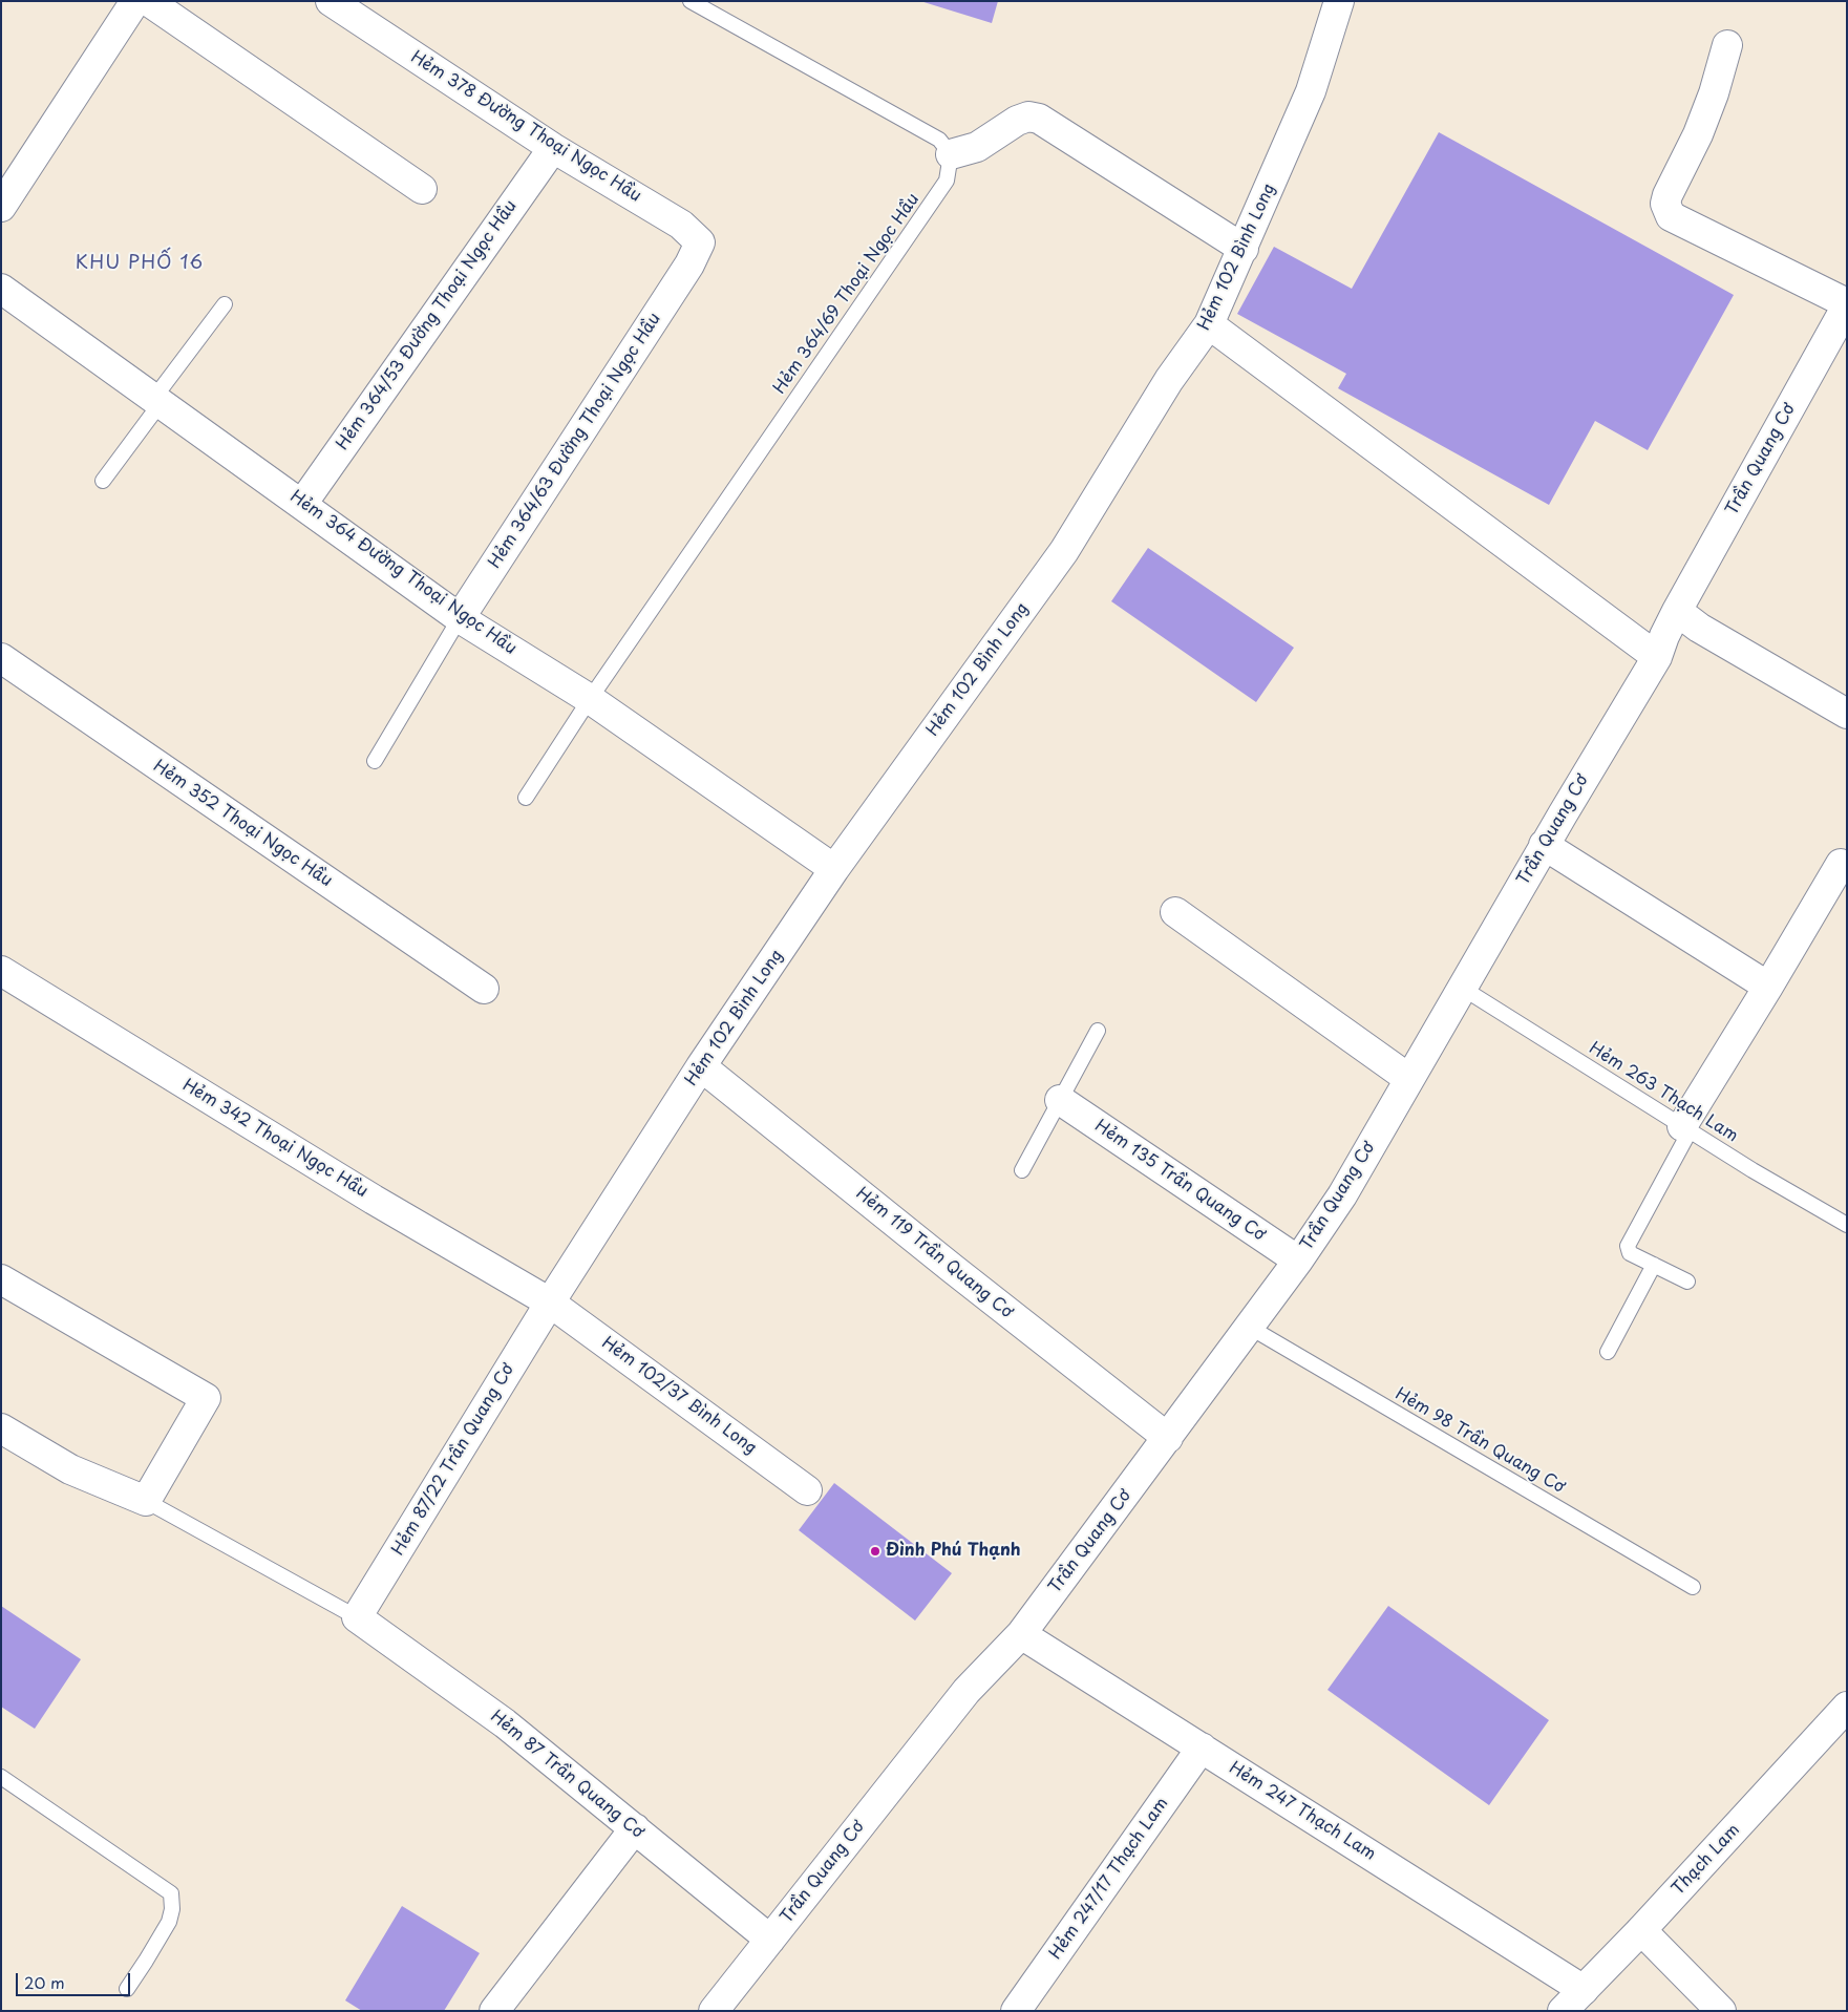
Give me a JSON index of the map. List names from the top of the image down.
{
  "streets": {
    "street": [
      "Hẻm 378 Đường Thoại Ngọc Hầu",
      "Hẻm 102 Bình Long",
      "Hẻm 364/53 Đường Thoại Ngọc Hầu",
      "Hẻm 364/63 Đường Thoại Ngọc Hầu",
      "Trần Quang Cơ",
      "Hẻm 364 Đường Thoại Ngọc Hầu",
      "Hẻm 352 Thoại Ngọc Hầu",
      "Hẻm 342 Thoại Ngọc Hầu",
      "Hẻm 135 Trần Quang Cơ",
      "Hẻm 119 Trần Quang Cơ",
      "Hẻm 102/37 Bình Long",
      "Hẻm 87/22 Trần Quang Cơ",
      "Hẻm 87 Trần Quang Cơ",
      "Hẻm 247 Thạch Lam",
      "Thạch Lam",
      "Hẻm 247/17 Thạch Lam"
    ],
    "lane": ["Hẻm 364/69 Thoại Ngọc Hầu", "Hẻm 263 Thạch Lam", "Hẻm 98 Trần Quang Cơ"]
  },
  "crossings": [
    ["Hẻm 378 Đường Thoại Ngọc Hầu", "Hẻm 364/53 Đường Thoại Ngọc Hầu"],
    ["Hẻm 378 Đường Thoại Ngọc Hầu", "Hẻm 364/63 Đường Thoại Ngọc Hầu"],
    ["Hẻm 102 Bình Long", "Hẻm 364 Đường Thoại Ngọc Hầu"],
    ["Hẻm 102 Bình Long", "Hẻm 342 Thoại Ngọc Hầu"],
    ["Hẻm 102 Bình Long", "Hẻm 119 Trần Quang Cơ"],
    ["Hẻm 102 Bình Long", "Hẻm 102/37 Bình Long"],
    ["Hẻm 102 Bình Long", "Hẻm 87/22 Trần Quang Cơ"],
    ["Hẻm 364/69 Thoại Ngọc Hầu", "Hẻm 364 Đường Thoại Ngọc Hầu"],
    ["Hẻm 364/53 Đường Thoại Ngọc Hầu", "Hẻm 364 Đường Thoại Ngọc Hầu"],
    ["Hẻm 364/63 Đường Thoại Ngọc Hầu", "Hẻm 364 Đường Thoại Ngọc Hầu"],
    ["Trần Quang Cơ", "Hẻm 263 Thạch Lam"],
    ["Trần Quang Cơ", "Hẻm 135 Trần Quang Cơ"],
    ["Trần Quang Cơ", "Hẻm 119 Trần Quang Cơ"],
    ["Trần Quang Cơ", "Hẻm 98 Trần Quang Cơ"],
    ["Trần Quang Cơ", "Hẻm 87 Trần Quang Cơ"],
    ["Trần Quang Cơ", "Hẻm 247 Thạch Lam"],
    ["Hẻm 342 Thoại Ngọc Hầu", "Hẻm 102/37 Bình Long"],
    ["Hẻm 342 Thoại Ngọc Hầu", "Hẻm 87/22 Trần Quang Cơ"],
    ["Hẻm 102/37 Bình Long", "Hẻm 87/22 Trần Quang Cơ"],
    ["Hẻm 87/22 Trần Quang Cơ", "Hẻm 87 Trần Quang Cơ"],
    ["Hẻm 247 Thạch Lam", "Thạch Lam"],
    ["Hẻm 247 Thạch Lam", "Hẻm 247/17 Thạch Lam"]
  ],
  "districts": ["KHU PHỐ 16"],
  "places": ["Đình Phú Thạnh"],
  "scale_bar": "20 m"
}
